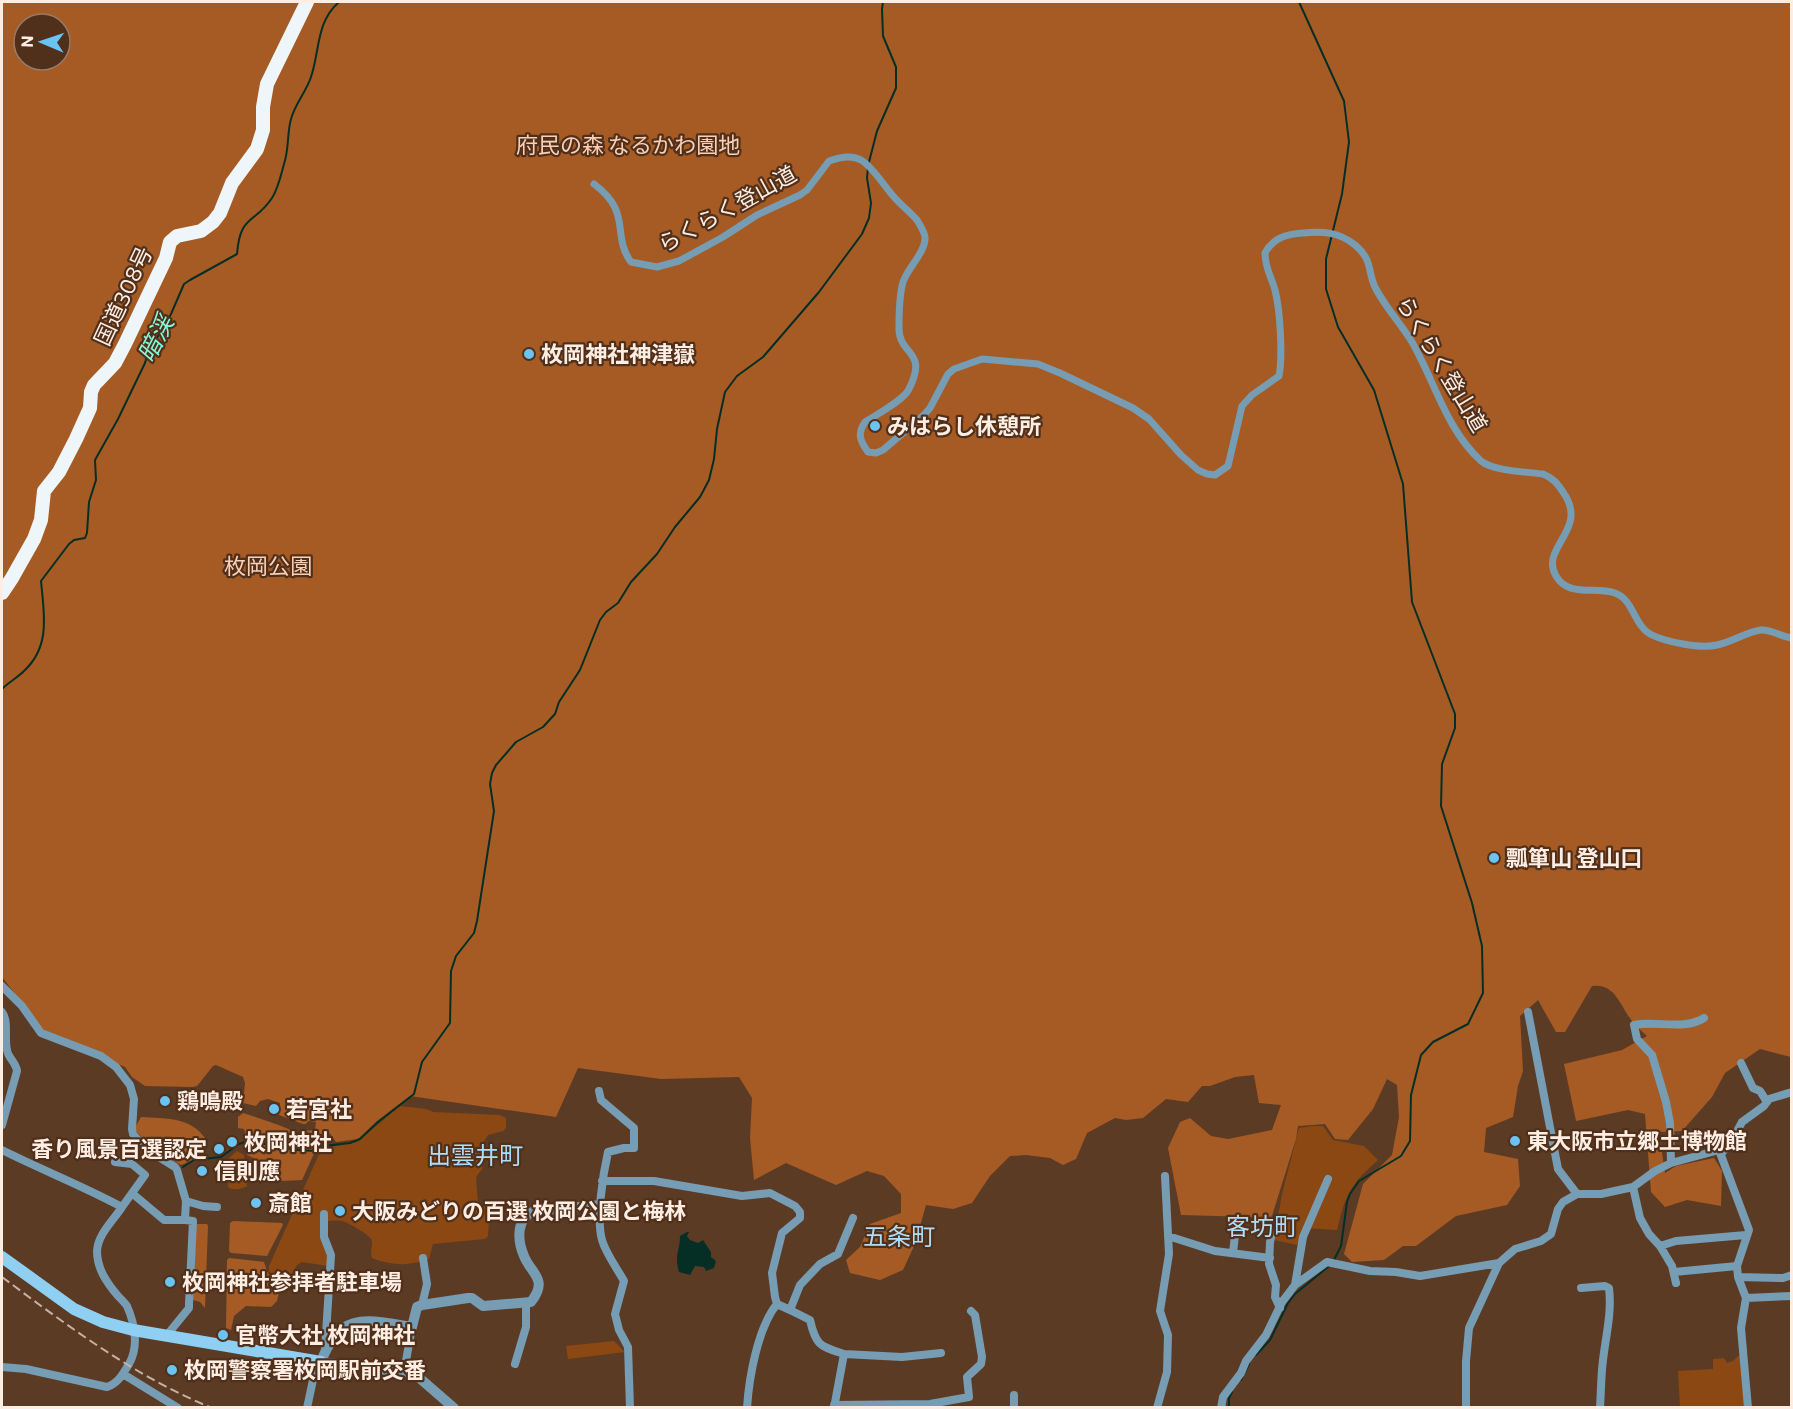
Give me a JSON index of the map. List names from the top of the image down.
{
  "streets": {
    "highway": ["国道308号"],
    "street": ["らくらく登山道"]
  },
  "districts": ["出雲井町", "客坊町", "五条町"],
  "water": ["暗渓"],
  "parks": ["府民の森 なるかわ園地", "枚岡公園"],
  "places": [
    "枚岡神社神津嶽",
    "みはらし休憩所",
    "瓢箪山 登山口",
    "鶏鳴殿",
    "若宮社",
    "東大阪市立郷土博物館",
    "枚岡神社",
    "香り風景百選認定",
    "信則應",
    "斎館",
    "大阪みどりの百選 枚岡公園と梅林",
    "枚岡神社参拝者駐車場",
    "官幣大社 枚岡神社",
    "枚岡警察署枚岡駅前交番"
  ],
  "north": "left"
}
